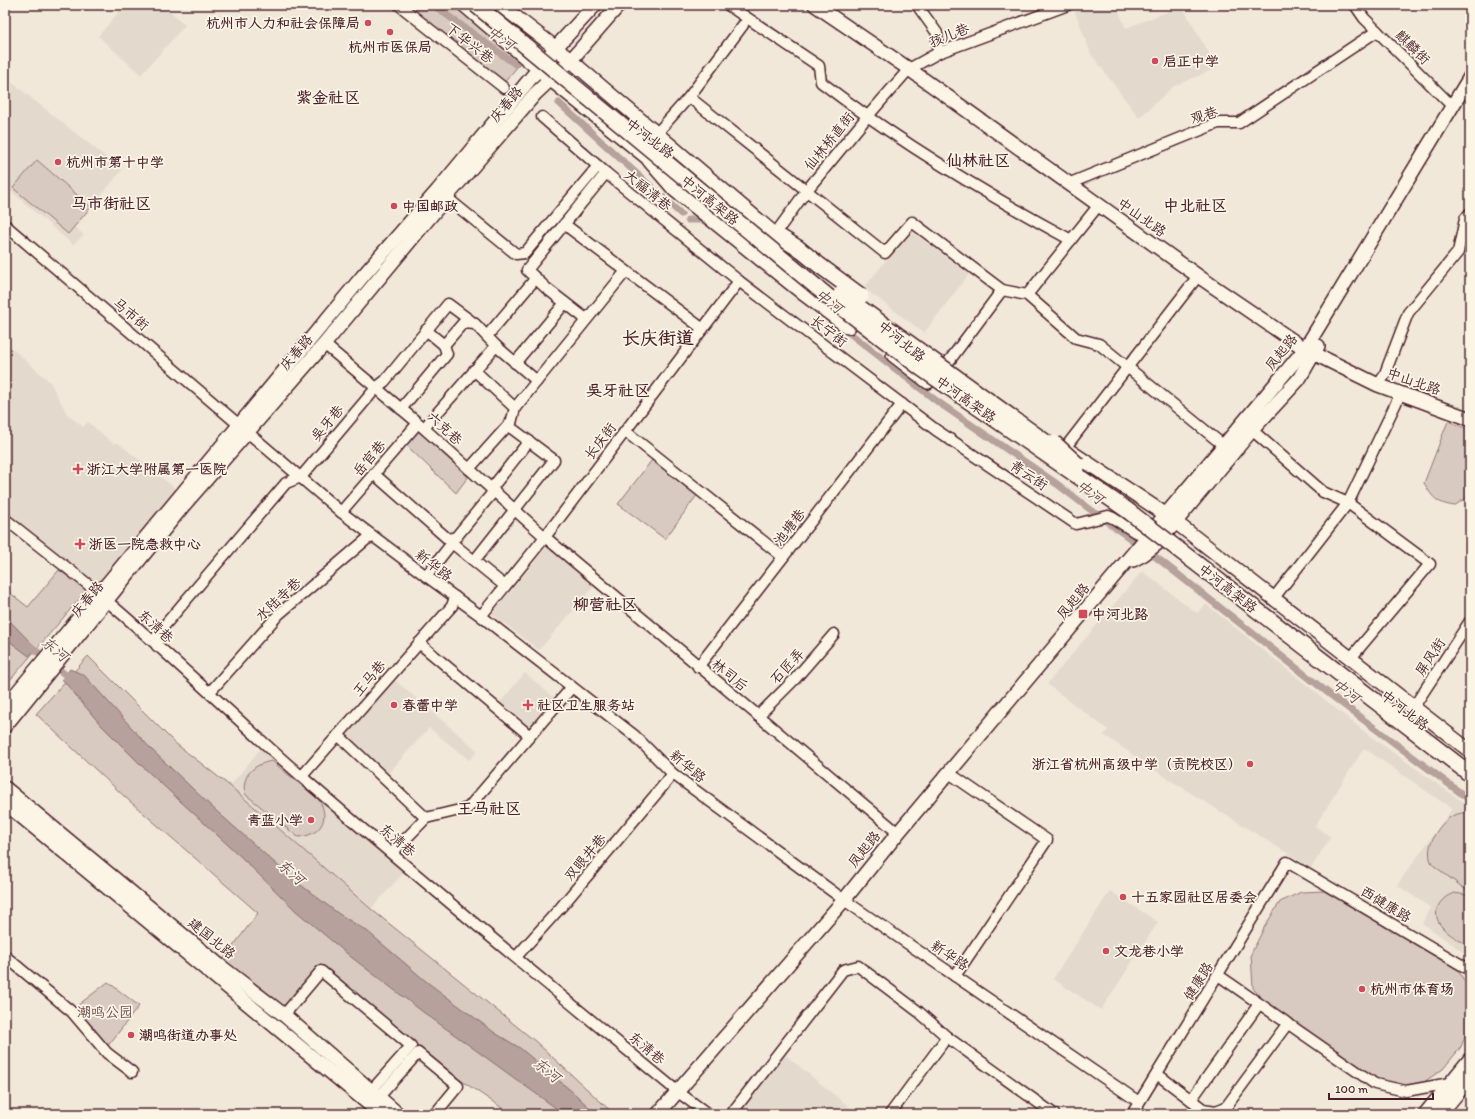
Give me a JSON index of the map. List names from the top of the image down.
{
  "streets": {
    "highway": ["中河高架路"],
    "main road": [
      "庆春路",
      "中河北路",
      "中山北路",
      "凤起路",
      "建国北路"
    ],
    "street": [
      "孩儿巷",
      "下华兴巷",
      "麒麟街",
      "观巷",
      "仙林桥直街",
      "大福清巷",
      "马市街",
      "长宁街",
      "吴牙巷",
      "六克巷",
      "长庆街",
      "岳官巷",
      "青云街",
      "池塘巷",
      "新华路",
      "水陆寺巷",
      "东清巷",
      "屏风街",
      "石匠弄",
      "林司后",
      "王马巷",
      "双眼井巷",
      "西健康路",
      "健康路"
    ]
  },
  "crossings": [
    ["孩儿巷", "仙林桥直街"],
    ["孩儿巷", "中山北路"],
    ["麒麟街", "观巷"],
    ["麒麟街", "凤起路"],
    ["庆春路", "中河北路"],
    ["庆春路", "马市街"],
    ["庆春路", "六克巷"],
    ["庆春路", "新华路"],
    ["庆春路", "东清巷"],
    ["观巷", "中山北路"],
    ["中河北路", "仙林桥直街"],
    ["中河北路", "凤起路"],
    ["中河北路", "青云街"],
    ["中河北路", "屏风街"],
    ["仙林桥直街", "中山北路"],
    ["大福清巷", "长宁街"],
    ["大福清巷", "长庆街"],
    ["中山北路", "凤起路"],
    ["马市街", "新华路"],
    ["长宁街", "长庆街"],
    ["长宁街", "青云街"],
    ["长宁街", "池塘巷"],
    ["凤起路", "青云街"],
    ["凤起路", "新华路"],
    ["凤起路", "东清巷"],
    ["凤起路", "林司后"],
    ["吴牙巷", "六克巷"],
    ["吴牙巷", "新华路"],
    ["六克巷", "长庆街"],
    ["六克巷", "岳官巷"],
    ["六克巷", "林司后"],
    ["长庆街", "新华路"],
    ["长庆街", "林司后"],
    ["岳官巷", "新华路"],
    ["青云街", "池塘巷"],
    ["池塘巷", "林司后"],
    ["新华路", "水陆寺巷"],
    ["新华路", "王马巷"],
    ["新华路", "双眼井巷"],
    ["新华路", "健康路"],
    ["水陆寺巷", "东清巷"],
    ["东清巷", "王马巷"],
    ["东清巷", "双眼井巷"],
    ["石匠弄", "林司后"],
    ["西健康路", "健康路"]
  ],
  "districts": [
    "紫金社区",
    "仙林社区",
    "马市街社区",
    "中北社区",
    "长庆街道",
    "吴牙社区",
    "柳营社区",
    "王马社区"
  ],
  "water": ["中河", "东河"],
  "parks": ["潮鸣公园"],
  "places": {
    "other": [
      "杭州市人力和社会保障局",
      "杭州市医保局",
      "启正中学",
      "杭州市第十中学",
      "中国邮政",
      "春蕾中学",
      "浙江省杭州高级中学（贡院校区）",
      "青蓝小学",
      "十五家园社区居委会",
      "文龙巷小学",
      "杭州市体育场",
      "潮鸣街道办事处"
    ],
    "health": ["浙江大学附属第一医院", "浙医一院急救中心", "社区卫生服务站"],
    "transit": ["中河北路"]
  },
  "scale_bar": "100 m"
}
